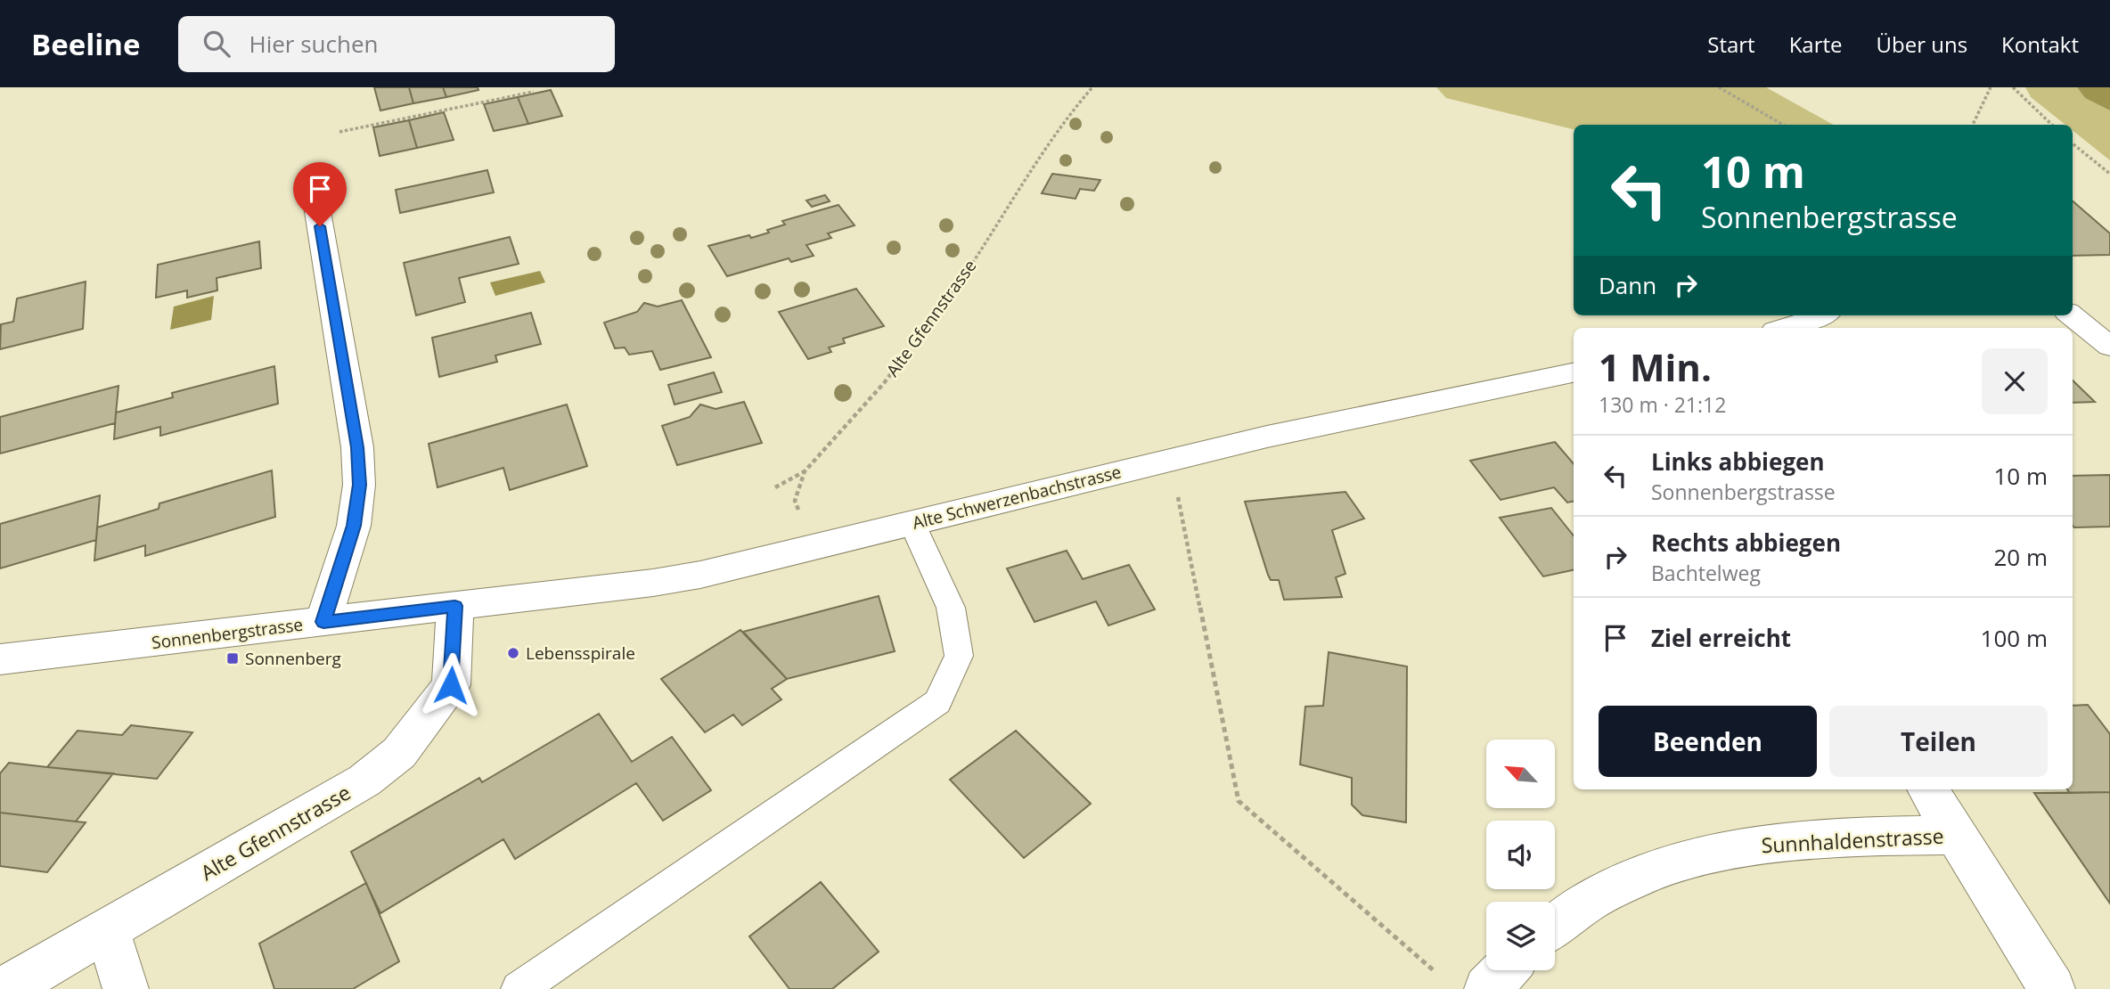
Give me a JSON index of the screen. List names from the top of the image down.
{
  "streets": {
    "street": [
      "Alte Gfennstrasse",
      "Alte Schwerzenbachstrasse",
      "Sonnenbergstrasse",
      "Sunnhaldenstrasse"
    ]
  },
  "crossings": [
    ["Alte Gfennstrasse", "Alte Schwerzenbachstrasse"],
    ["Alte Gfennstrasse", "Sonnenbergstrasse"],
    ["Alte Schwerzenbachstrasse", "Sonnenbergstrasse"]
  ],
  "places": {
    "other": ["Lebensspirale"],
    "transit": ["Sonnenberg"]
  },
  "north": "top left",
  "page": {
    "header": "Beeline",
    "search": "Hier suchen",
    "nav": [
      "Start",
      "Karte",
      "Über uns",
      "Kontakt"
    ],
    "turn": ["10 m", "Sonnenbergstrasse"],
    "then": "Dann",
    "heading": ["1 Min.", "130 m · 21:12"],
    "list": [
      {
        "name": "Links abbiegen",
        "note": "Sonnenbergstrasse",
        "value": "10 m"
      },
      {
        "name": "Rechts abbiegen",
        "note": "Bachtelweg",
        "value": "20 m"
      },
      {
        "name": "Ziel erreicht",
        "value": "100 m"
      }
    ],
    "buttons": ["Beenden", "Teilen"]
  }
}
